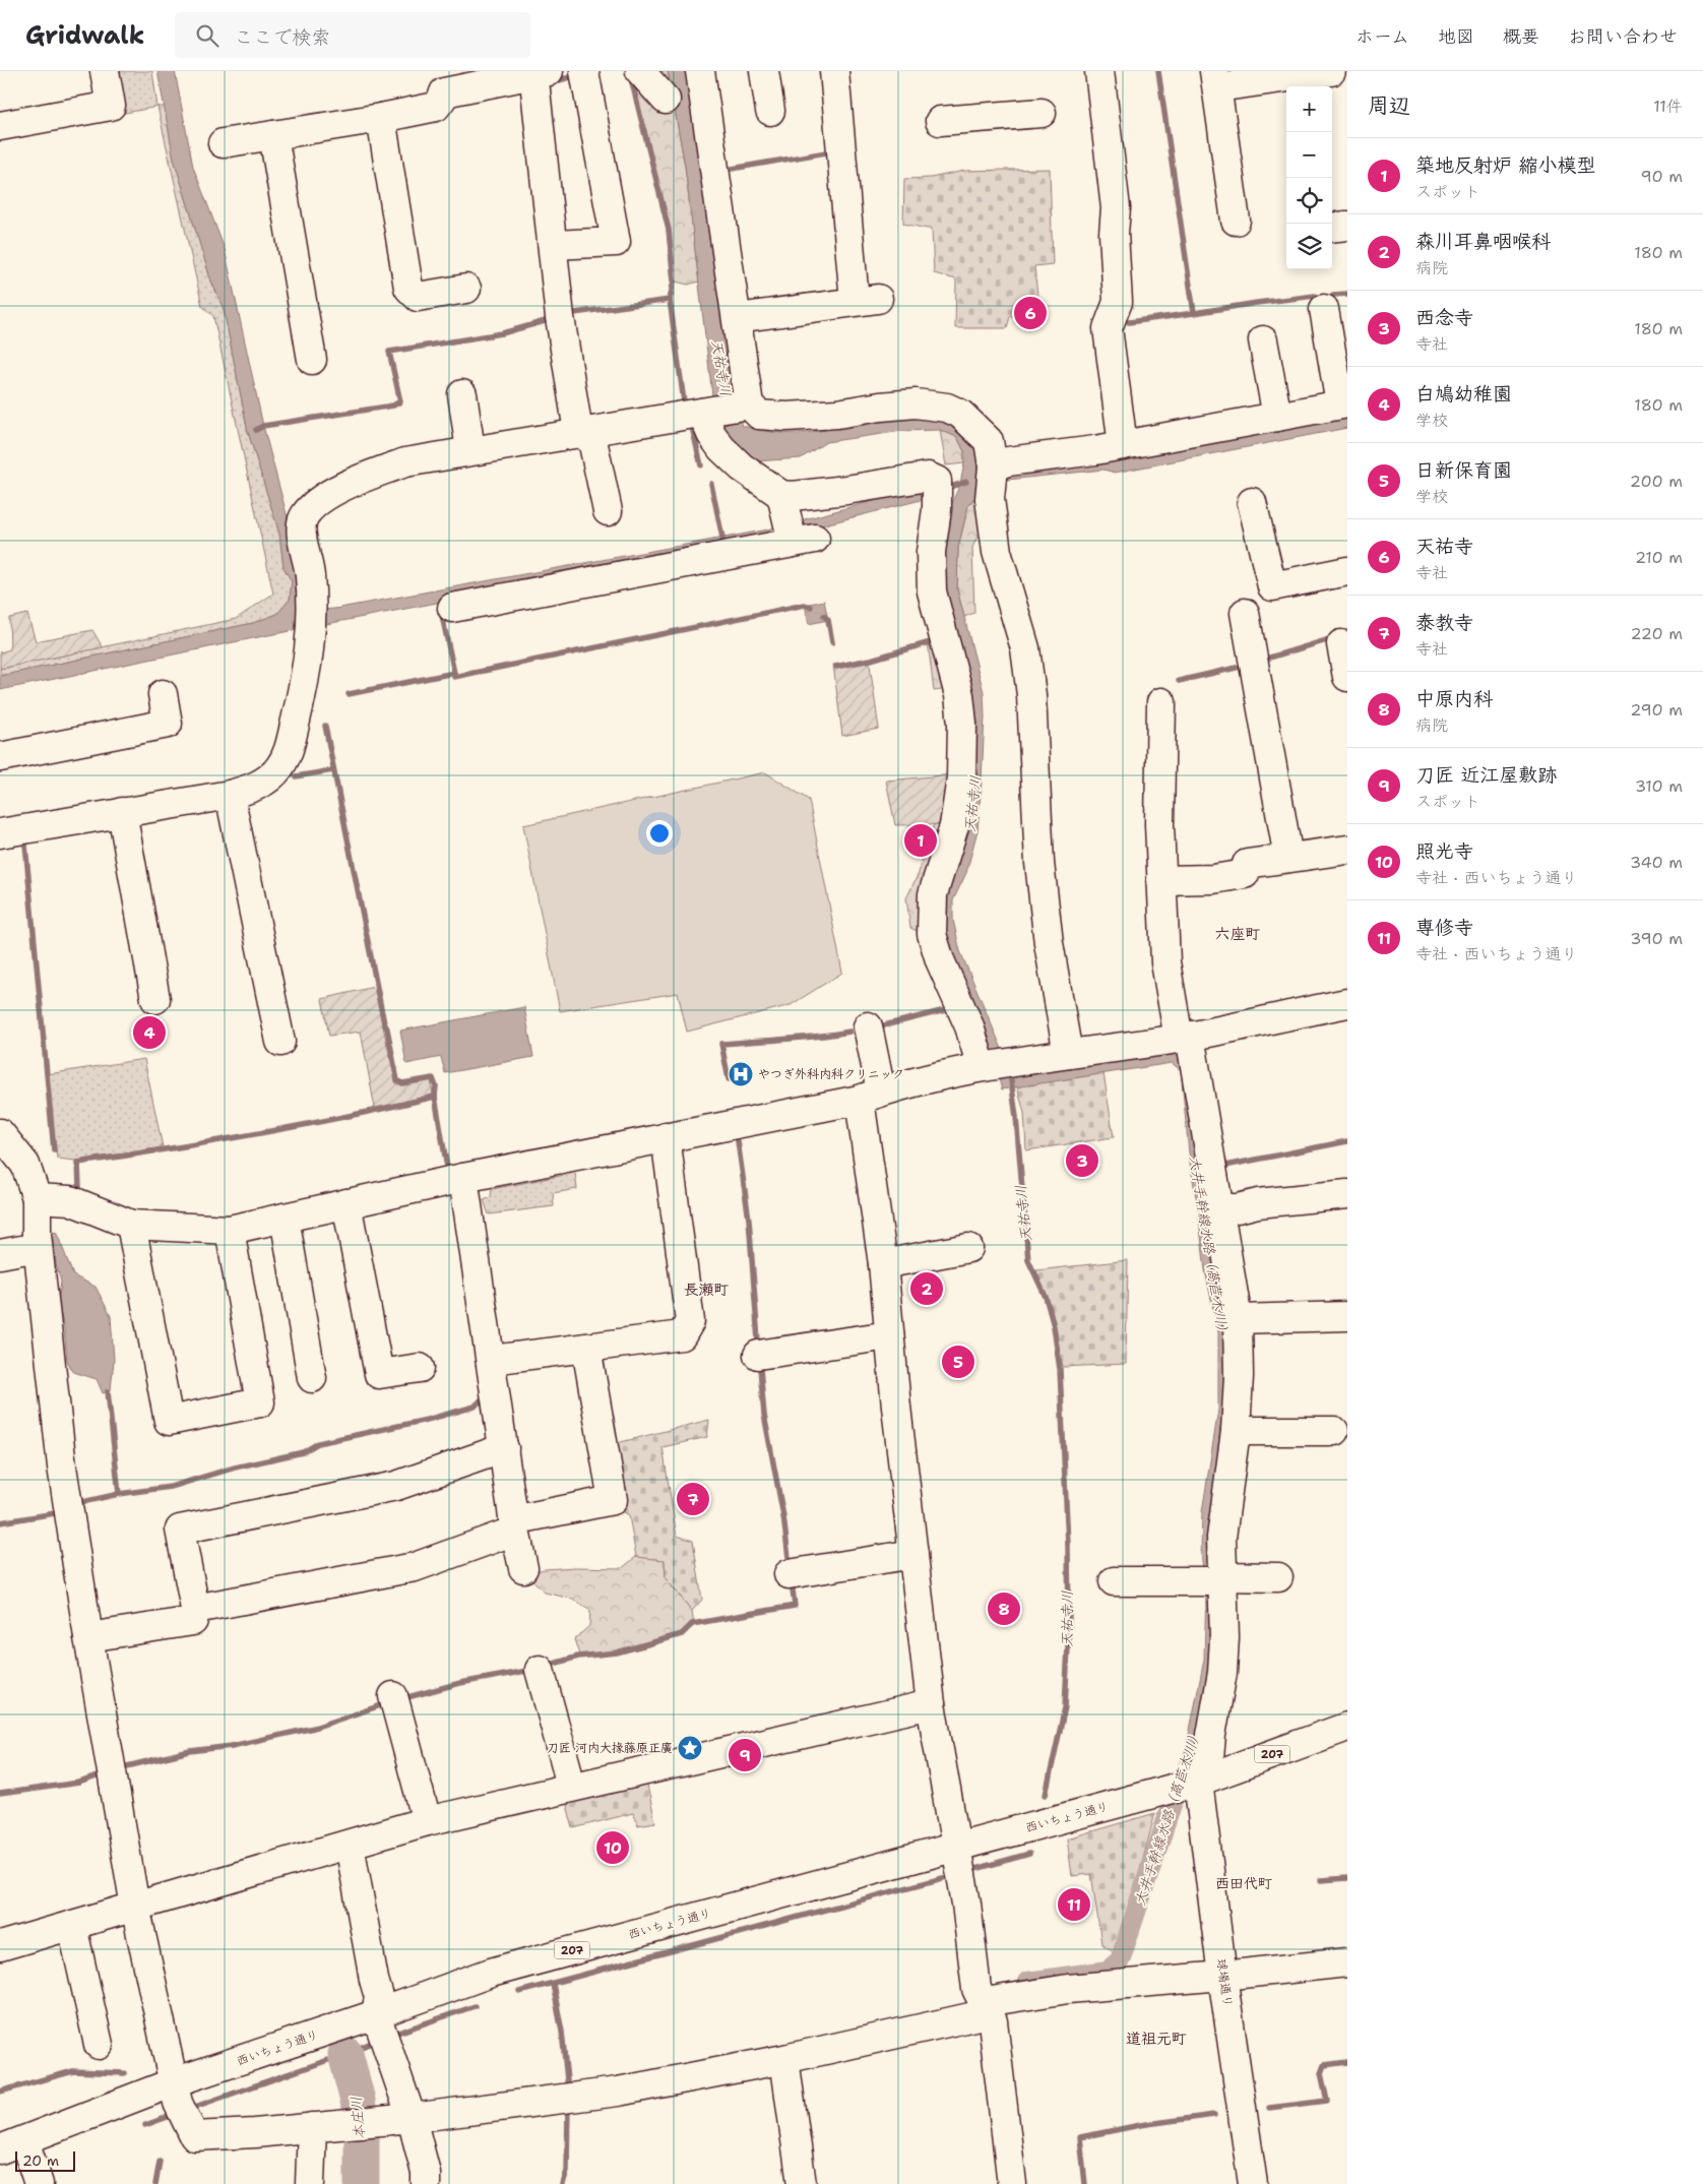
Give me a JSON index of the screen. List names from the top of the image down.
{
  "streets": {
    "main road": ["207", "西いちょう通り", "球場通り"]
  },
  "crossings": [
    ["西いちょう通り", "球場通り"]
  ],
  "districts": [
    "六座町",
    "長瀬町",
    "西田代町",
    "道祖元町"
  ],
  "water": ["天祐寺川", "大井手幹線水路（萵苣木川）", "本庄川"],
  "places": {
    "hospital": ["やつぎ外科内科クリニック"],
    "place": ["刀匠 河内大掾藤原正廣"]
  },
  "scale_bar": "20 m",
  "page": {
    "header": "Gridwalk",
    "search": "ここで検索",
    "nav": [
      "ホーム",
      "地図",
      "概要",
      "お問い合わせ"
    ],
    "heading": ["周辺", "11件"],
    "map_buttons": ["+", "−"],
    "list": [
      {
        "mark": "1",
        "name": "築地反射炉 縮小模型",
        "note": "スポット",
        "value": "90 m"
      },
      {
        "mark": "2",
        "name": "森川耳鼻咽喉科",
        "note": "病院",
        "value": "180 m"
      },
      {
        "mark": "3",
        "name": "西念寺",
        "note": "寺社",
        "value": "180 m"
      },
      {
        "mark": "4",
        "name": "白鳩幼稚園",
        "note": "学校",
        "value": "180 m"
      },
      {
        "mark": "5",
        "name": "日新保育園",
        "note": "学校",
        "value": "200 m"
      },
      {
        "mark": "6",
        "name": "天祐寺",
        "note": "寺社",
        "value": "210 m"
      },
      {
        "mark": "7",
        "name": "泰教寺",
        "note": "寺社",
        "value": "220 m"
      },
      {
        "mark": "8",
        "name": "中原内科",
        "note": "病院",
        "value": "290 m"
      },
      {
        "mark": "9",
        "name": "刀匠 近江屋敷跡",
        "note": "スポット",
        "value": "310 m"
      },
      {
        "mark": "10",
        "name": "照光寺",
        "note": "寺社 · 西いちょう通り",
        "value": "340 m"
      },
      {
        "mark": "11",
        "name": "専修寺",
        "note": "寺社 · 西いちょう通り",
        "value": "390 m"
      }
    ],
    "pins": [
      "6",
      "1",
      "4",
      "3",
      "2",
      "5",
      "7",
      "8",
      "9",
      "10",
      "11"
    ],
    "scale": "20 m"
  }
}
